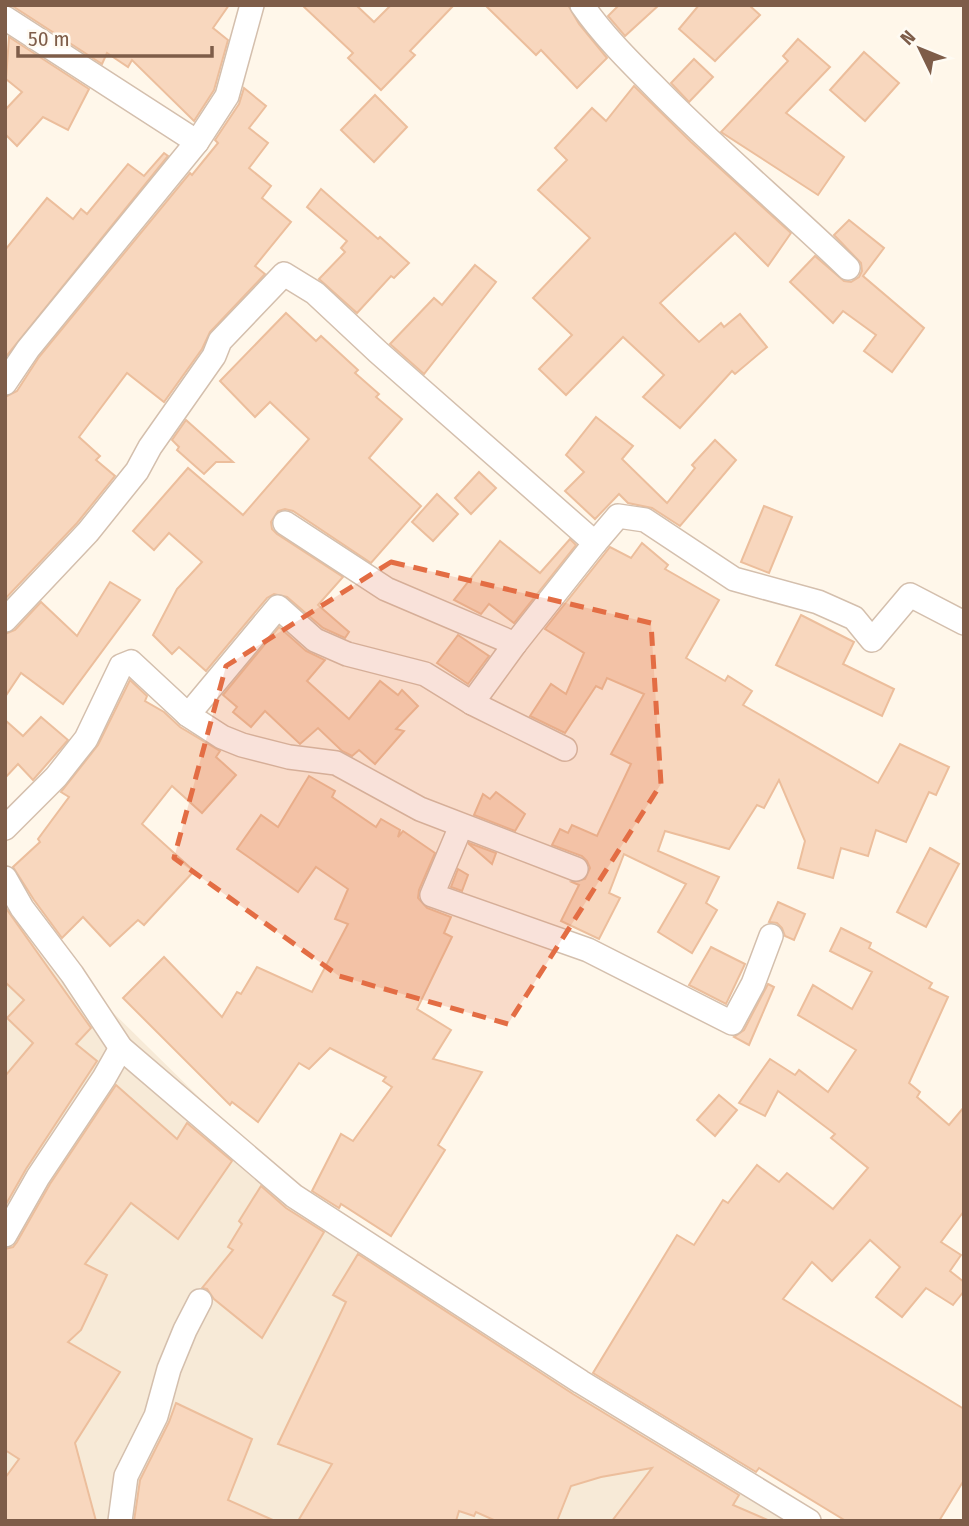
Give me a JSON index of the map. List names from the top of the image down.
{
  "scale_bar": "50 m",
  "north": "top left"
}
